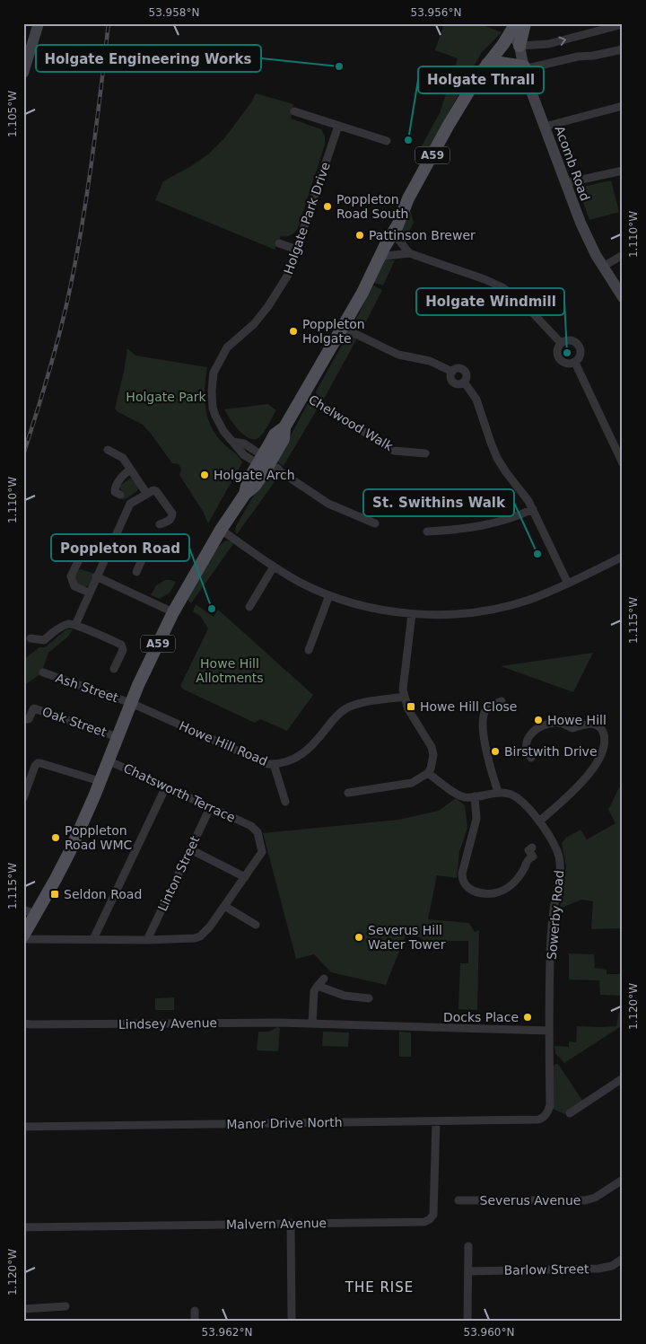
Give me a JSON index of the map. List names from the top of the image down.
{
  "streets": {
    "main road": ["A59", "Acomb Road"],
    "street": [
      "Holgate Park Drive",
      "Chelwood Walk",
      "Ash Street",
      "Oak Street",
      "Howe Hill Road",
      "Chatsworth Terrace",
      "Linton Street",
      "Sowerby Road",
      "Lindsey Avenue",
      "Manor Drive North",
      "Severus Avenue",
      "Malvern Avenue",
      "Barlow Street"
    ]
  },
  "crossings": [
    ["A59", "Holgate Park Drive"],
    ["A59", "Chelwood Walk"],
    ["A59", "Ash Street"],
    ["A59", "Oak Street"],
    ["A59", "Howe Hill Road"],
    ["A59", "Chatsworth Terrace"],
    ["Ash Street", "Howe Hill Road"],
    ["Chatsworth Terrace", "Linton Street"],
    ["Sowerby Road", "Lindsey Avenue"],
    ["Sowerby Road", "Manor Drive North"],
    ["Manor Drive North", "Malvern Avenue"]
  ],
  "districts": ["THE RISE"],
  "parks": ["Holgate Park", "Howe Hill Allotments"],
  "places": {
    "other": [
      "Holgate Engineering Works",
      "Holgate Thrall",
      "Poppleton Road South",
      "Pattinson Brewer",
      "Poppleton Holgate",
      "Holgate Windmill",
      "Holgate Arch",
      "St. Swithins Walk",
      "Poppleton Road",
      "Howe Hill",
      "Birstwith Drive",
      "Poppleton Road WMC",
      "Severus Hill Water Tower",
      "Docks Place"
    ],
    "transit": ["Howe Hill Close", "Seldon Road"]
  },
  "coordinates": [
    "53.958°N",
    "53.956°N",
    "1.105°W",
    "1.110°W",
    "1.115°W",
    "1.120°W",
    "53.962°N",
    "53.960°N"
  ]
}
